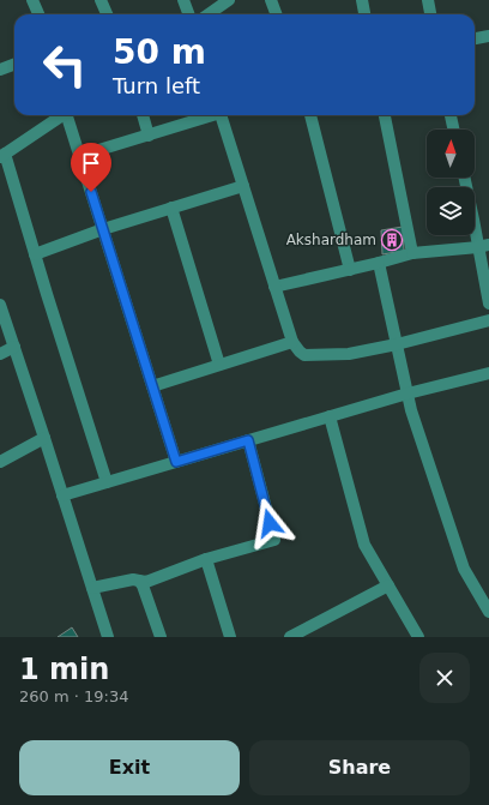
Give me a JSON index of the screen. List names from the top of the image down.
{
  "places": {
    "building": ["Akshardham"]
  },
  "north": "top",
  "page": {
    "turn": ["50 m", "Turn left"],
    "heading": ["1 min", "260 m · 19:34"],
    "buttons": ["Exit", "Share"]
  }
}
